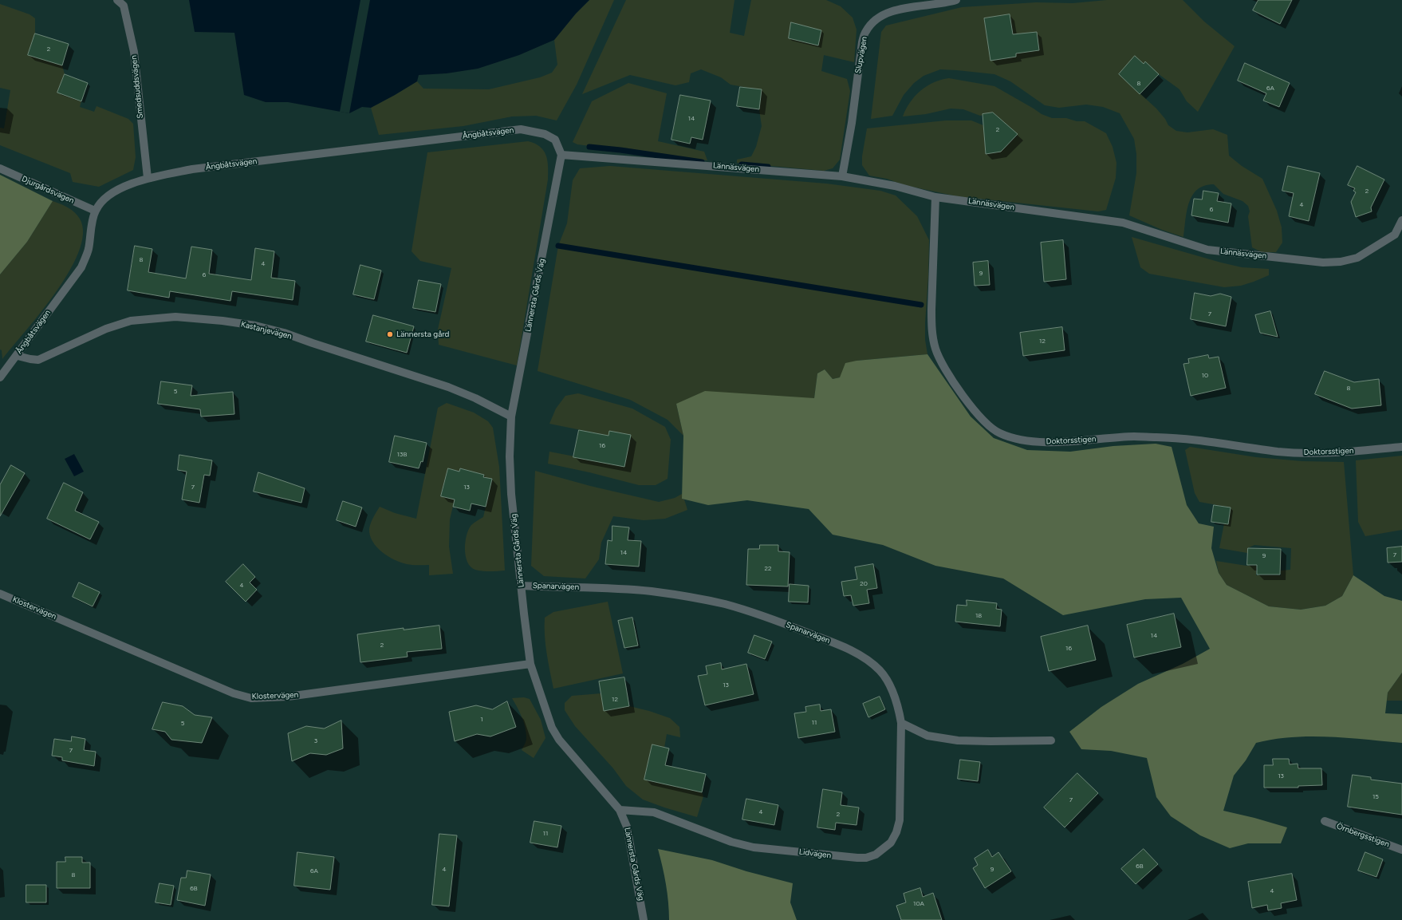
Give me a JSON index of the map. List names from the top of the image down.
{
  "streets": {
    "street": [
      "Slupvägen",
      "Smedsuddsvägen",
      "Ångbåtsvägen",
      "Lännäsvägen",
      "Djurgårdsvägen",
      "Lännersta Gårds Väg",
      "Kastanjevägen",
      "Doktorsstigen",
      "Spanarvägen",
      "Klostervägen",
      "Örnbergsstigen",
      "Lidvägen"
    ]
  },
  "crossings": [
    ["Slupvägen", "Lännäsvägen"],
    ["Smedsuddsvägen", "Ångbåtsvägen"],
    ["Ångbåtsvägen", "Lännäsvägen"],
    ["Ångbåtsvägen", "Djurgårdsvägen"],
    ["Ångbåtsvägen", "Lännersta Gårds Väg"],
    ["Ångbåtsvägen", "Kastanjevägen"],
    ["Lännäsvägen", "Lännersta Gårds Väg"],
    ["Lännäsvägen", "Doktorsstigen"],
    ["Lännersta Gårds Väg", "Kastanjevägen"],
    ["Lännersta Gårds Väg", "Spanarvägen"],
    ["Lännersta Gårds Väg", "Klostervägen"],
    ["Lännersta Gårds Väg", "Lidvägen"],
    ["Spanarvägen", "Lidvägen"]
  ],
  "places": ["Lännersta gård"],
  "house_numbers": [
    "2",
    "8",
    "6A",
    "14",
    "2",
    "2",
    "4",
    "6",
    "8",
    "4",
    "9",
    "6",
    "7",
    "12",
    "10",
    "8",
    "5",
    "16",
    "13B",
    "7",
    "13",
    "14",
    "7",
    "9",
    "22",
    "20",
    "4",
    "18",
    "14",
    "2",
    "16",
    "13",
    "12",
    "1",
    "11",
    "5",
    "3",
    "7",
    "13",
    "15",
    "7",
    "4",
    "2",
    "11",
    "6B",
    "4",
    "9",
    "6A",
    "8",
    "6B",
    "4",
    "10A"
  ]
}
